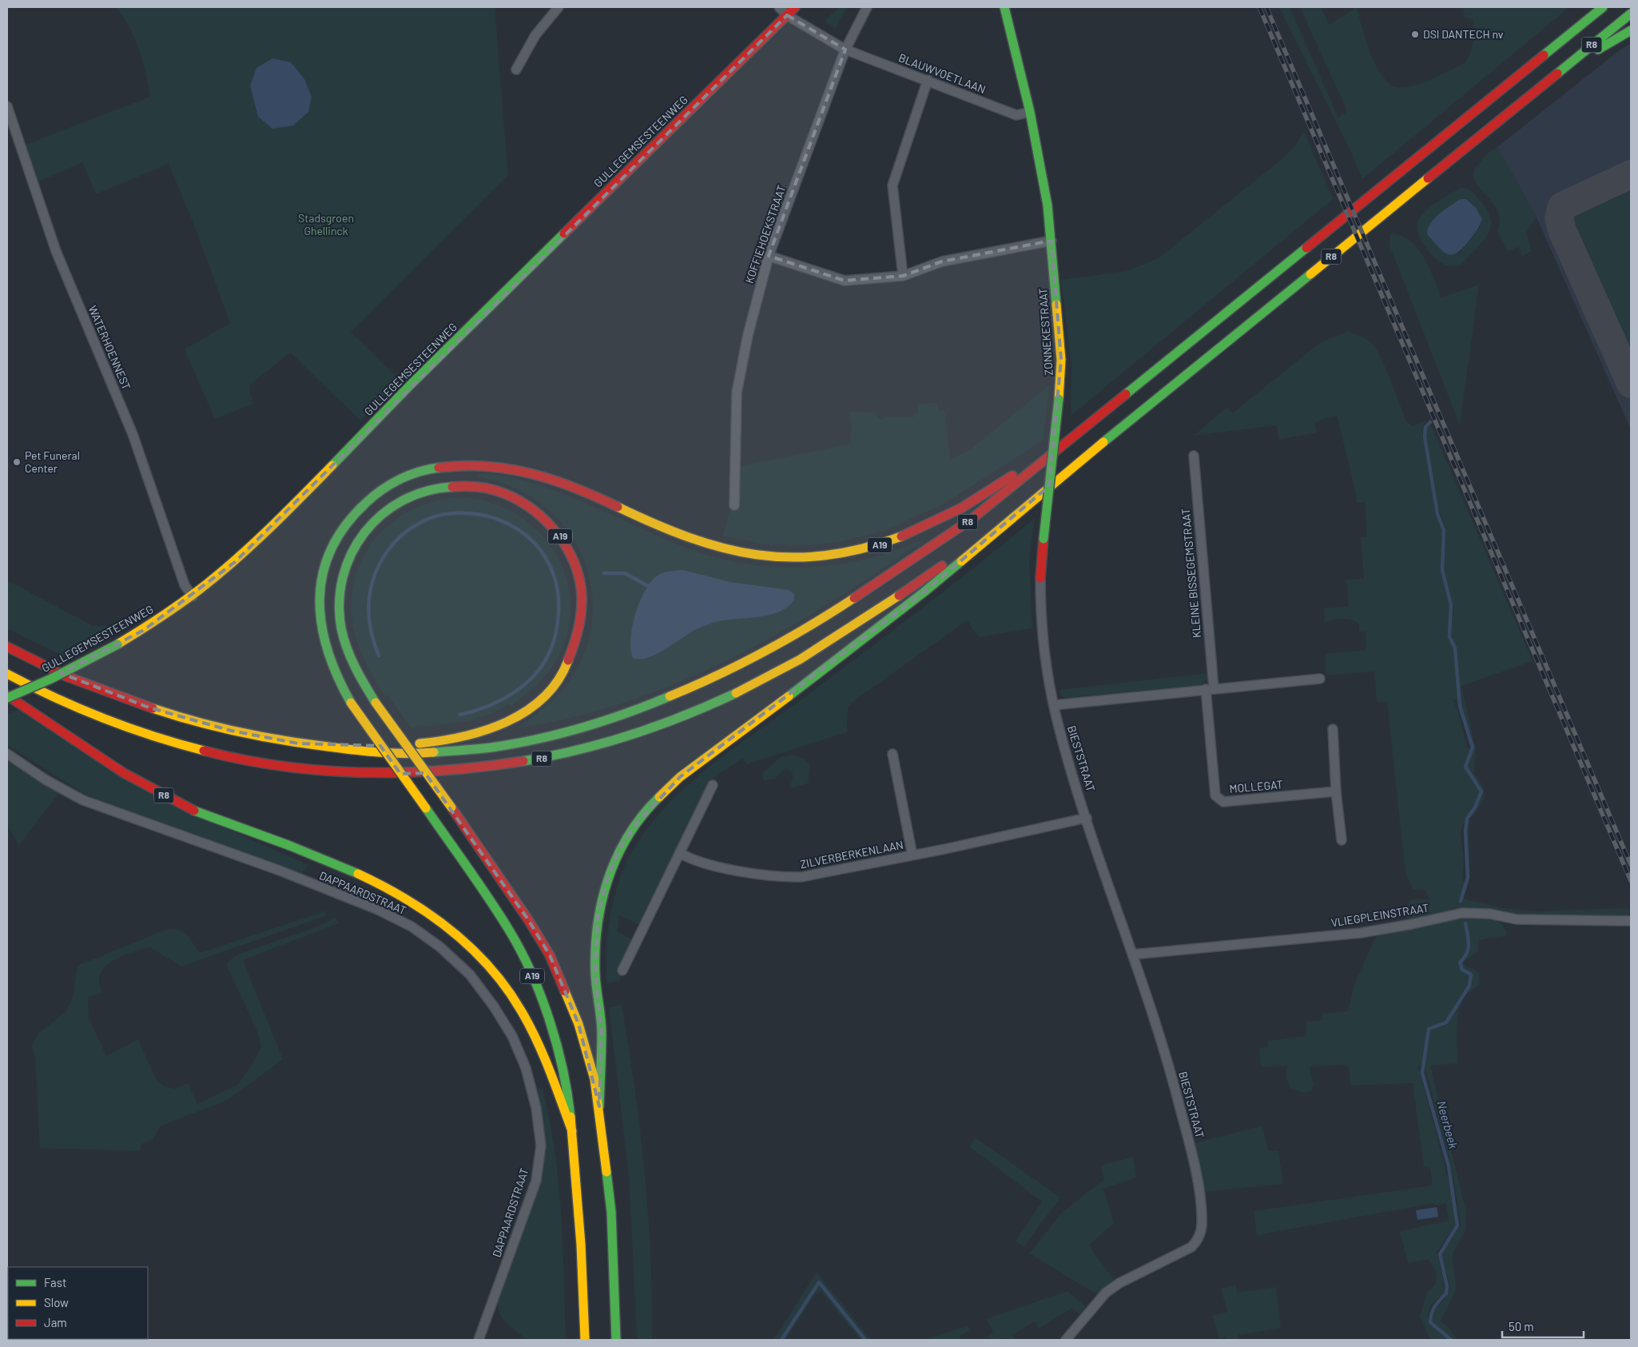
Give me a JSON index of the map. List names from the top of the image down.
{
  "streets": {
    "main road": [
      "R8",
      "GULLEGEMSESTEENWEG",
      "ZONNEKESTRAAT",
      "A19"
    ],
    "street": [
      "BLAUWVOETLAAN",
      "KOFFIEHOEKSTRAAT",
      "WATERHOENNEST",
      "KLEINE BISSEGEMSTRAAT",
      "BIESTSTRAAT",
      "MOLLEGAT",
      "ZILVERBERKENLAAN",
      "DAPPAARDSTRAAT",
      "VLIEGPLEINSTRAAT"
    ]
  },
  "crossings": [
    ["R8", "GULLEGEMSESTEENWEG"],
    ["R8", "A19"],
    ["BLAUWVOETLAAN", "GULLEGEMSESTEENWEG"],
    ["BLAUWVOETLAAN", "KOFFIEHOEKSTRAAT"],
    ["BLAUWVOETLAAN", "ZONNEKESTRAAT"],
    ["GULLEGEMSESTEENWEG", "WATERHOENNEST"],
    ["ZONNEKESTRAAT", "BIESTSTRAAT"],
    ["KLEINE BISSEGEMSTRAAT", "MOLLEGAT"],
    ["BIESTSTRAAT", "ZILVERBERKENLAAN"],
    ["BIESTSTRAAT", "VLIEGPLEINSTRAAT"]
  ],
  "water": ["Neerbeek"],
  "parks": ["Stadsgroen Ghellinck"],
  "places": ["DSI DANTECH nv", "Pet Funeral Center"],
  "legend": ["Fast", "Slow", "Jam"],
  "scale_bar": "50 m"
}
